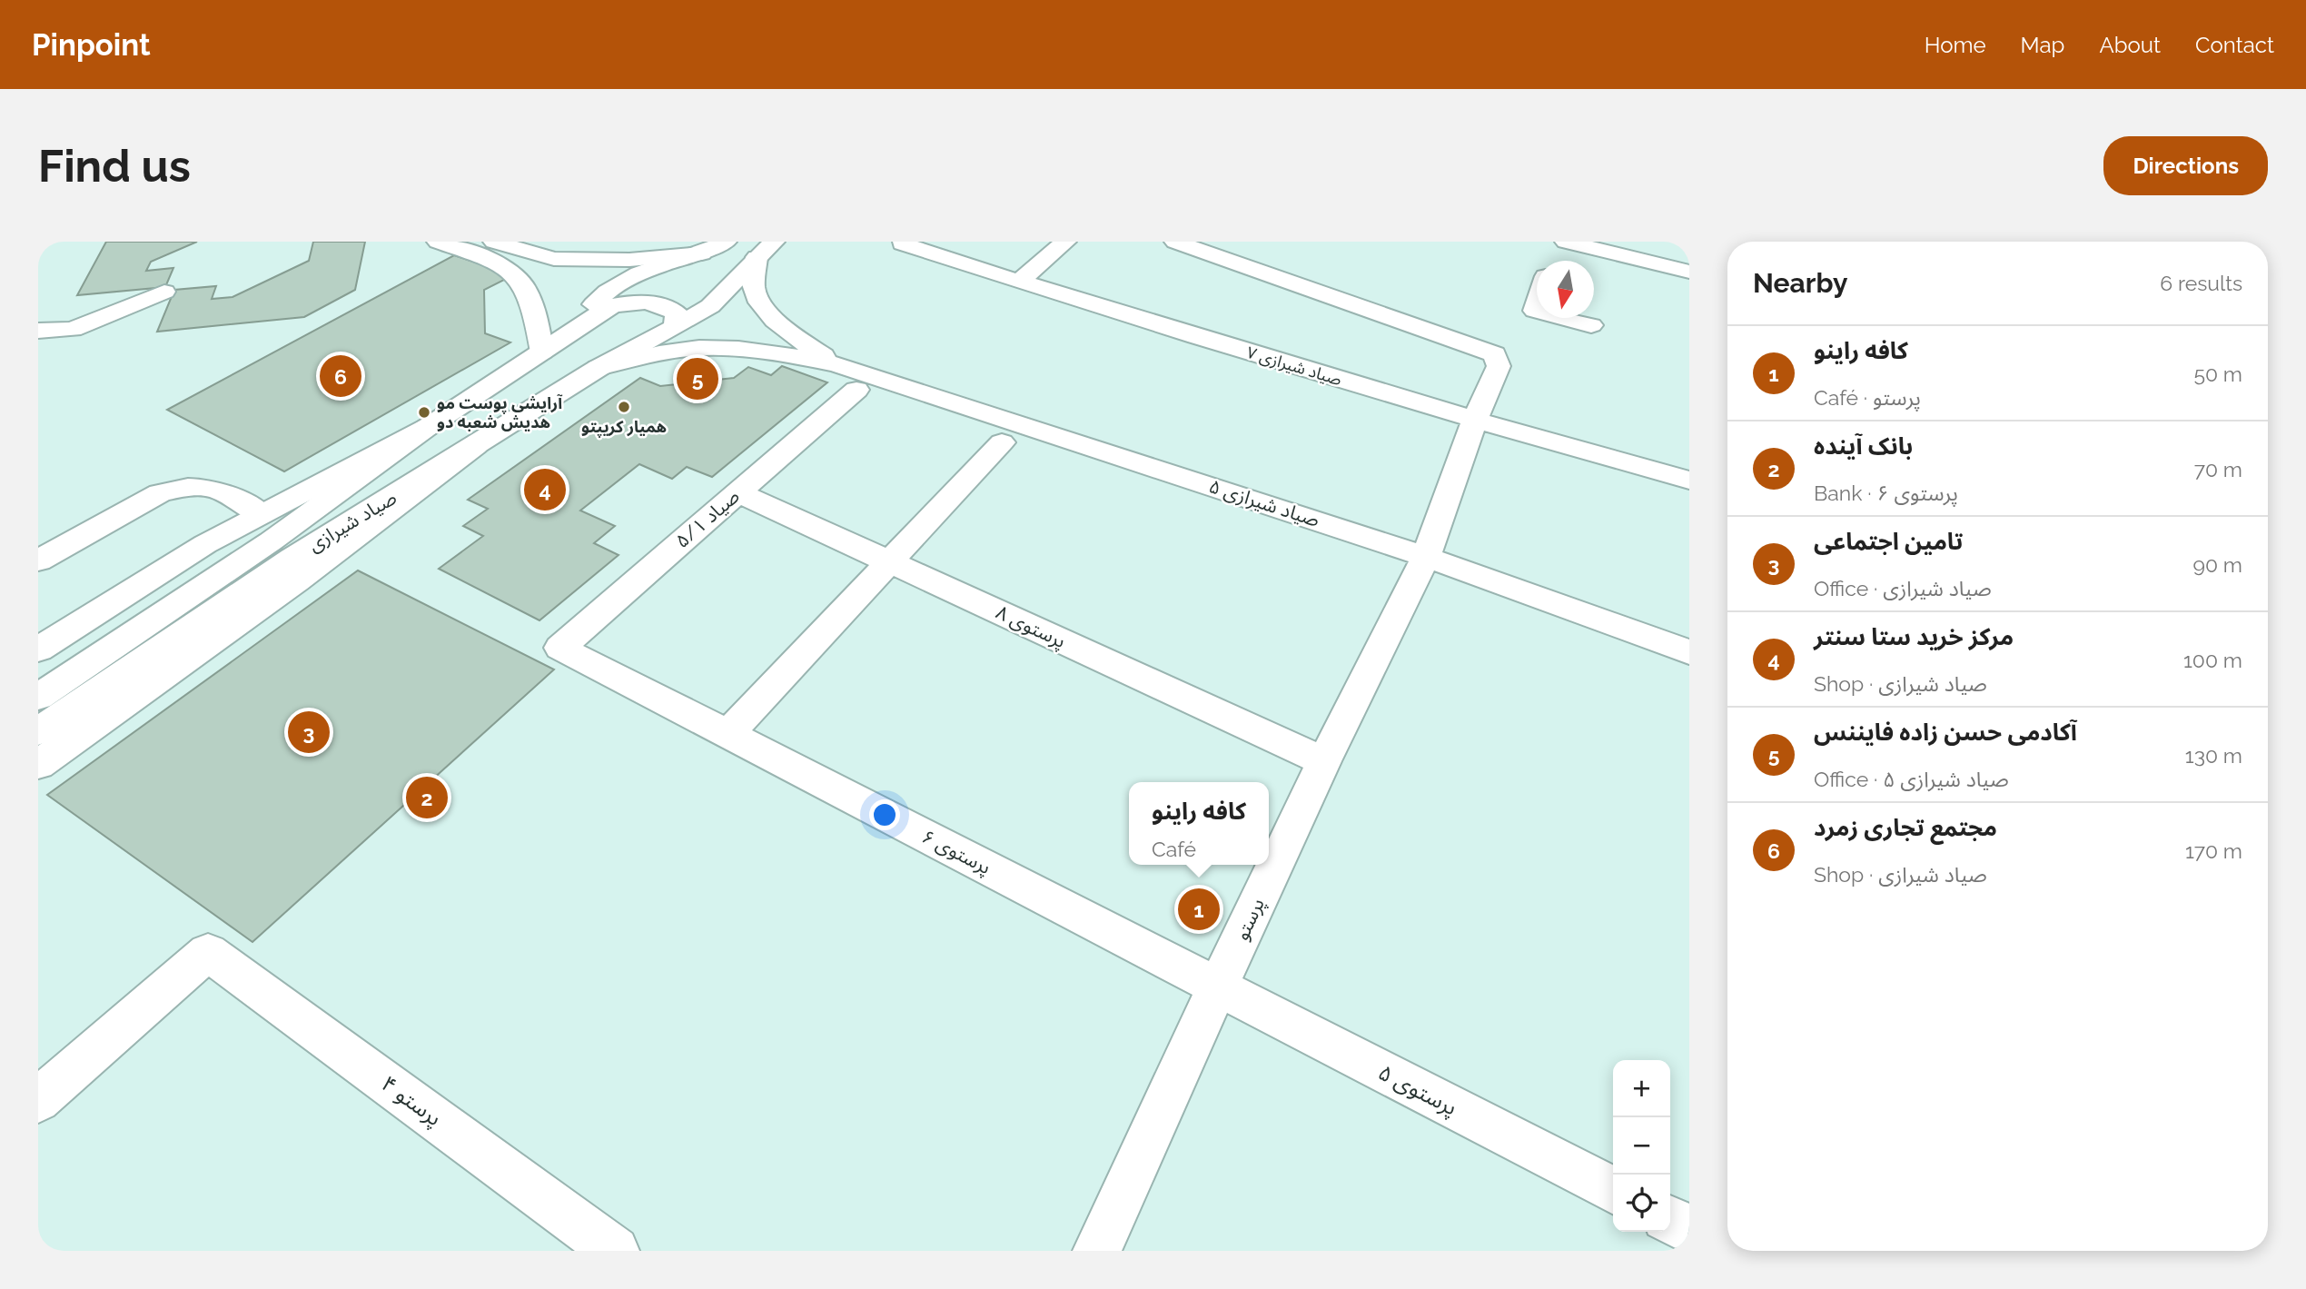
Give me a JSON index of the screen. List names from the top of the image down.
{
  "streets": {
    "main road": [
      "صیاد شیرازی ۷",
      "صیاد شیرازی ۵",
      "صیاد ۵/۱",
      "صیاد شیرازی",
      "پرستوی ۸",
      "پرستوی ۶",
      "پرستو",
      "پرستوی ۵",
      "پرستو ۴"
    ]
  },
  "crossings": [
    ["صیاد شیرازی ۷", "پرستو"],
    ["صیاد شیرازی ۵", "صیاد شیرازی"],
    ["صیاد شیرازی ۵", "پرستو"],
    ["صیاد ۵/۱", "پرستوی ۸"],
    ["صیاد ۵/۱", "پرستوی ۶"],
    ["پرستوی ۸", "پرستو"],
    ["پرستوی ۶", "پرستو"],
    ["پرستوی ۶", "پرستوی ۵"],
    ["پرستو", "پرستوی ۵"]
  ],
  "places": ["همیار کریپتو", "آرایشی پوست مو هدیش شعبه دو"],
  "north": "bottom",
  "page": {
    "header": "Pinpoint",
    "nav": [
      "Home",
      "Map",
      "About",
      "Contact"
    ],
    "buttons": "Directions",
    "title": "Find us",
    "heading": ["Nearby", "6 results"],
    "list": [
      {
        "mark": "1",
        "name": "کافه راینو",
        "note": "Café · پرستو",
        "value": "50 m"
      },
      {
        "mark": "2",
        "name": "بانک آینده",
        "note": "Bank · پرستوی ۶",
        "value": "70 m"
      },
      {
        "mark": "3",
        "name": "تامین اجتماعی",
        "note": "Office · صیاد شیرازی",
        "value": "90 m"
      },
      {
        "mark": "4",
        "name": "مرکز خرید ستا سنتر",
        "note": "Shop · صیاد شیرازی",
        "value": "100 m"
      },
      {
        "mark": "5",
        "name": "آکادمی حسن زاده فایننس",
        "note": "Office · صیاد شیرازی ۵",
        "value": "130 m"
      },
      {
        "mark": "6",
        "name": "مجتمع تجاری زمرد",
        "note": "Shop · صیاد شیرازی",
        "value": "170 m"
      }
    ],
    "pins": [
      "6",
      "5",
      "4",
      "3",
      "2",
      "1"
    ],
    "popup": ["کافه راینو", "Café"],
    "map_buttons": ["+", "−"]
  }
}
